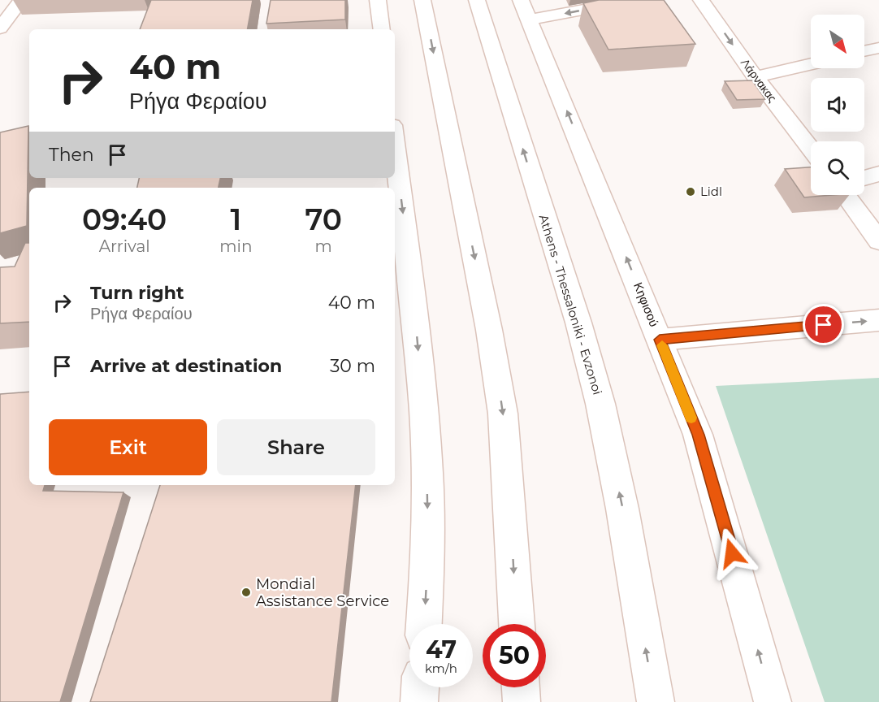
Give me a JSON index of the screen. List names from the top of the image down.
{
  "streets": {
    "main road": ["Λάρνακας", "Athens - Thessaloniki - Evzonoi", "Κηφισού"]
  },
  "one_way": ["Λάρνακας"],
  "places": ["Lidl", "Mondial Assistance Service"],
  "north": "bottom right",
  "page": {
    "turn": ["40 m", "Ρήγα Φεραίου"],
    "then": "Then",
    "eta": [
      "09:40",
      "Arrival",
      "1",
      "min",
      "70",
      "m"
    ],
    "list": [
      {
        "name": "Turn right",
        "note": "Ρήγα Φεραίου",
        "value": "40 m"
      },
      {
        "name": "Arrive at destination",
        "value": "30 m"
      }
    ],
    "buttons": ["Exit", "Share"],
    "speed": "47 km/h",
    "limit": "50"
  }
}
